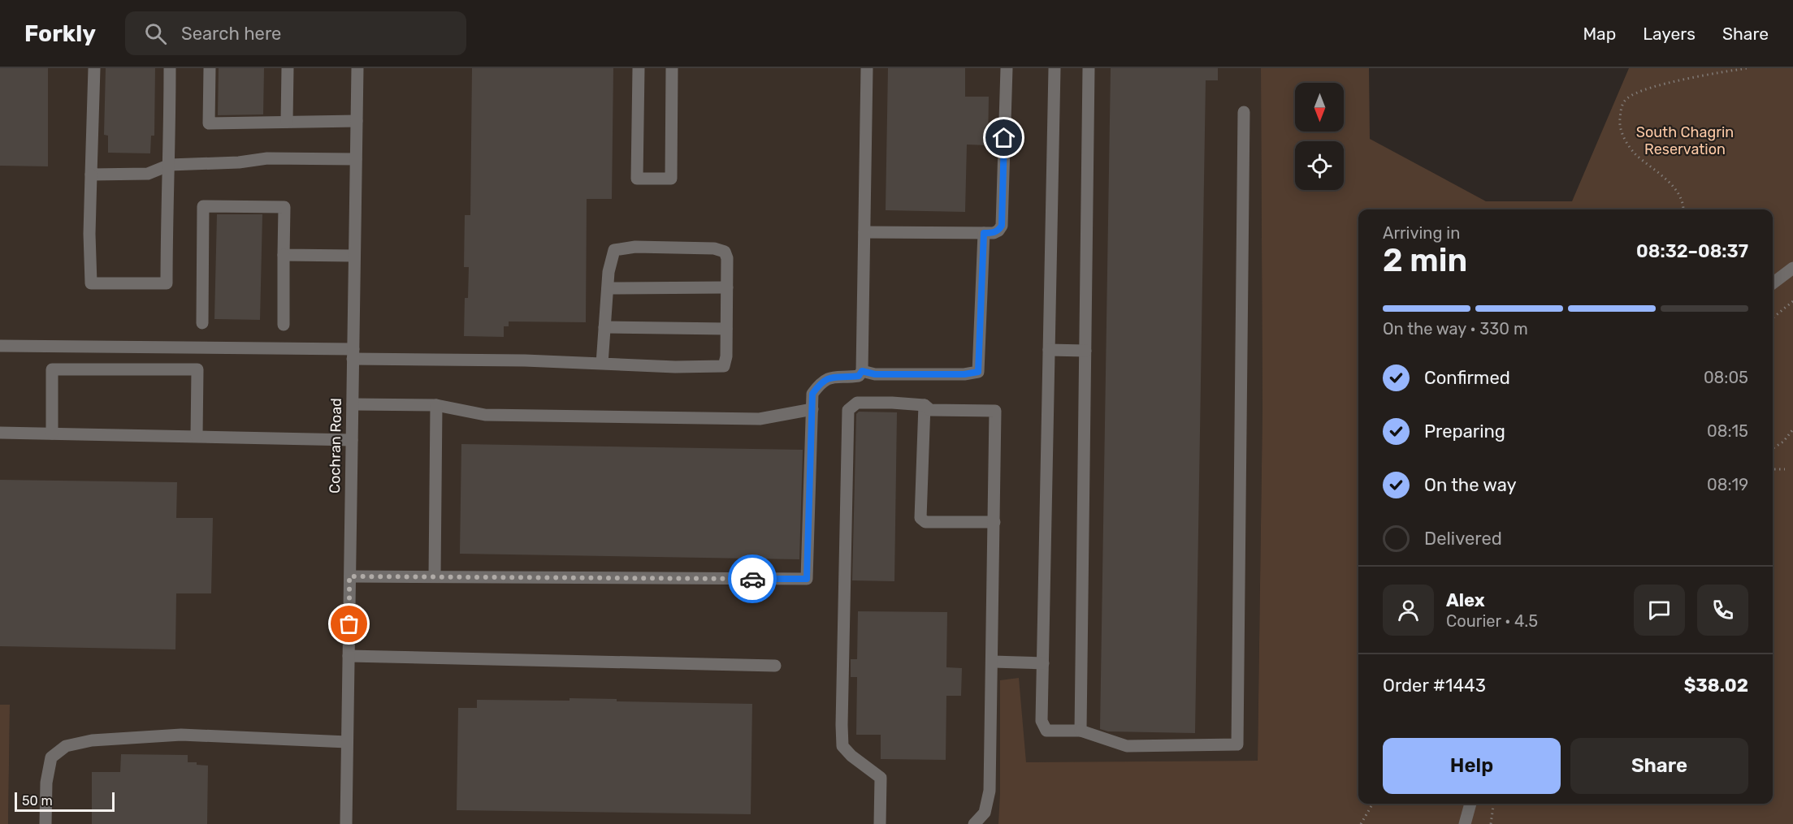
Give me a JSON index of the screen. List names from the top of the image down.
{
  "streets": {
    "street": ["Cochran Road"]
  },
  "parks": ["South Chagrin Reservation"],
  "scale_bar": "50 m",
  "north": "bottom",
  "page": {
    "header": "Forkly",
    "search": "Search here",
    "nav": ["Map", "Layers", "Share"],
    "heading": ["2 min", "Arriving in", "08:32–08:37"],
    "panel": [
      "Alex",
      "Courier · 4.5",
      "Order #1443",
      "$38.02"
    ],
    "bar": "On the way · 330 m",
    "list": [
      ["Confirmed", "08:05"],
      ["Preparing", "08:15"],
      ["On the way", "08:19"],
      "Delivered"
    ],
    "buttons": ["Help", "Share"],
    "scale": "50 m"
  }
}
